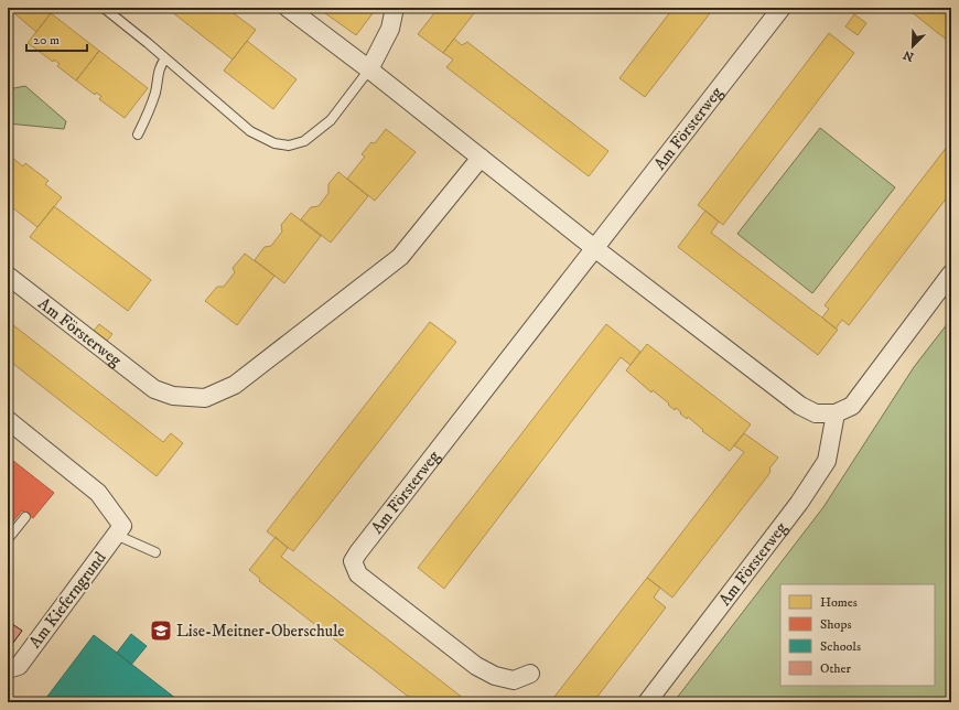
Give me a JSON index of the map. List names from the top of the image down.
{
  "streets": {
    "street": ["Am Försterweg", "Am Kieferngrund"]
  },
  "places": {
    "school or university": ["Lise-Meitner-Oberschule"]
  },
  "legend": [
    "Homes",
    "Shops",
    "Schools",
    "Other"
  ],
  "scale_bar": "20 m",
  "north": "bottom left"
}
